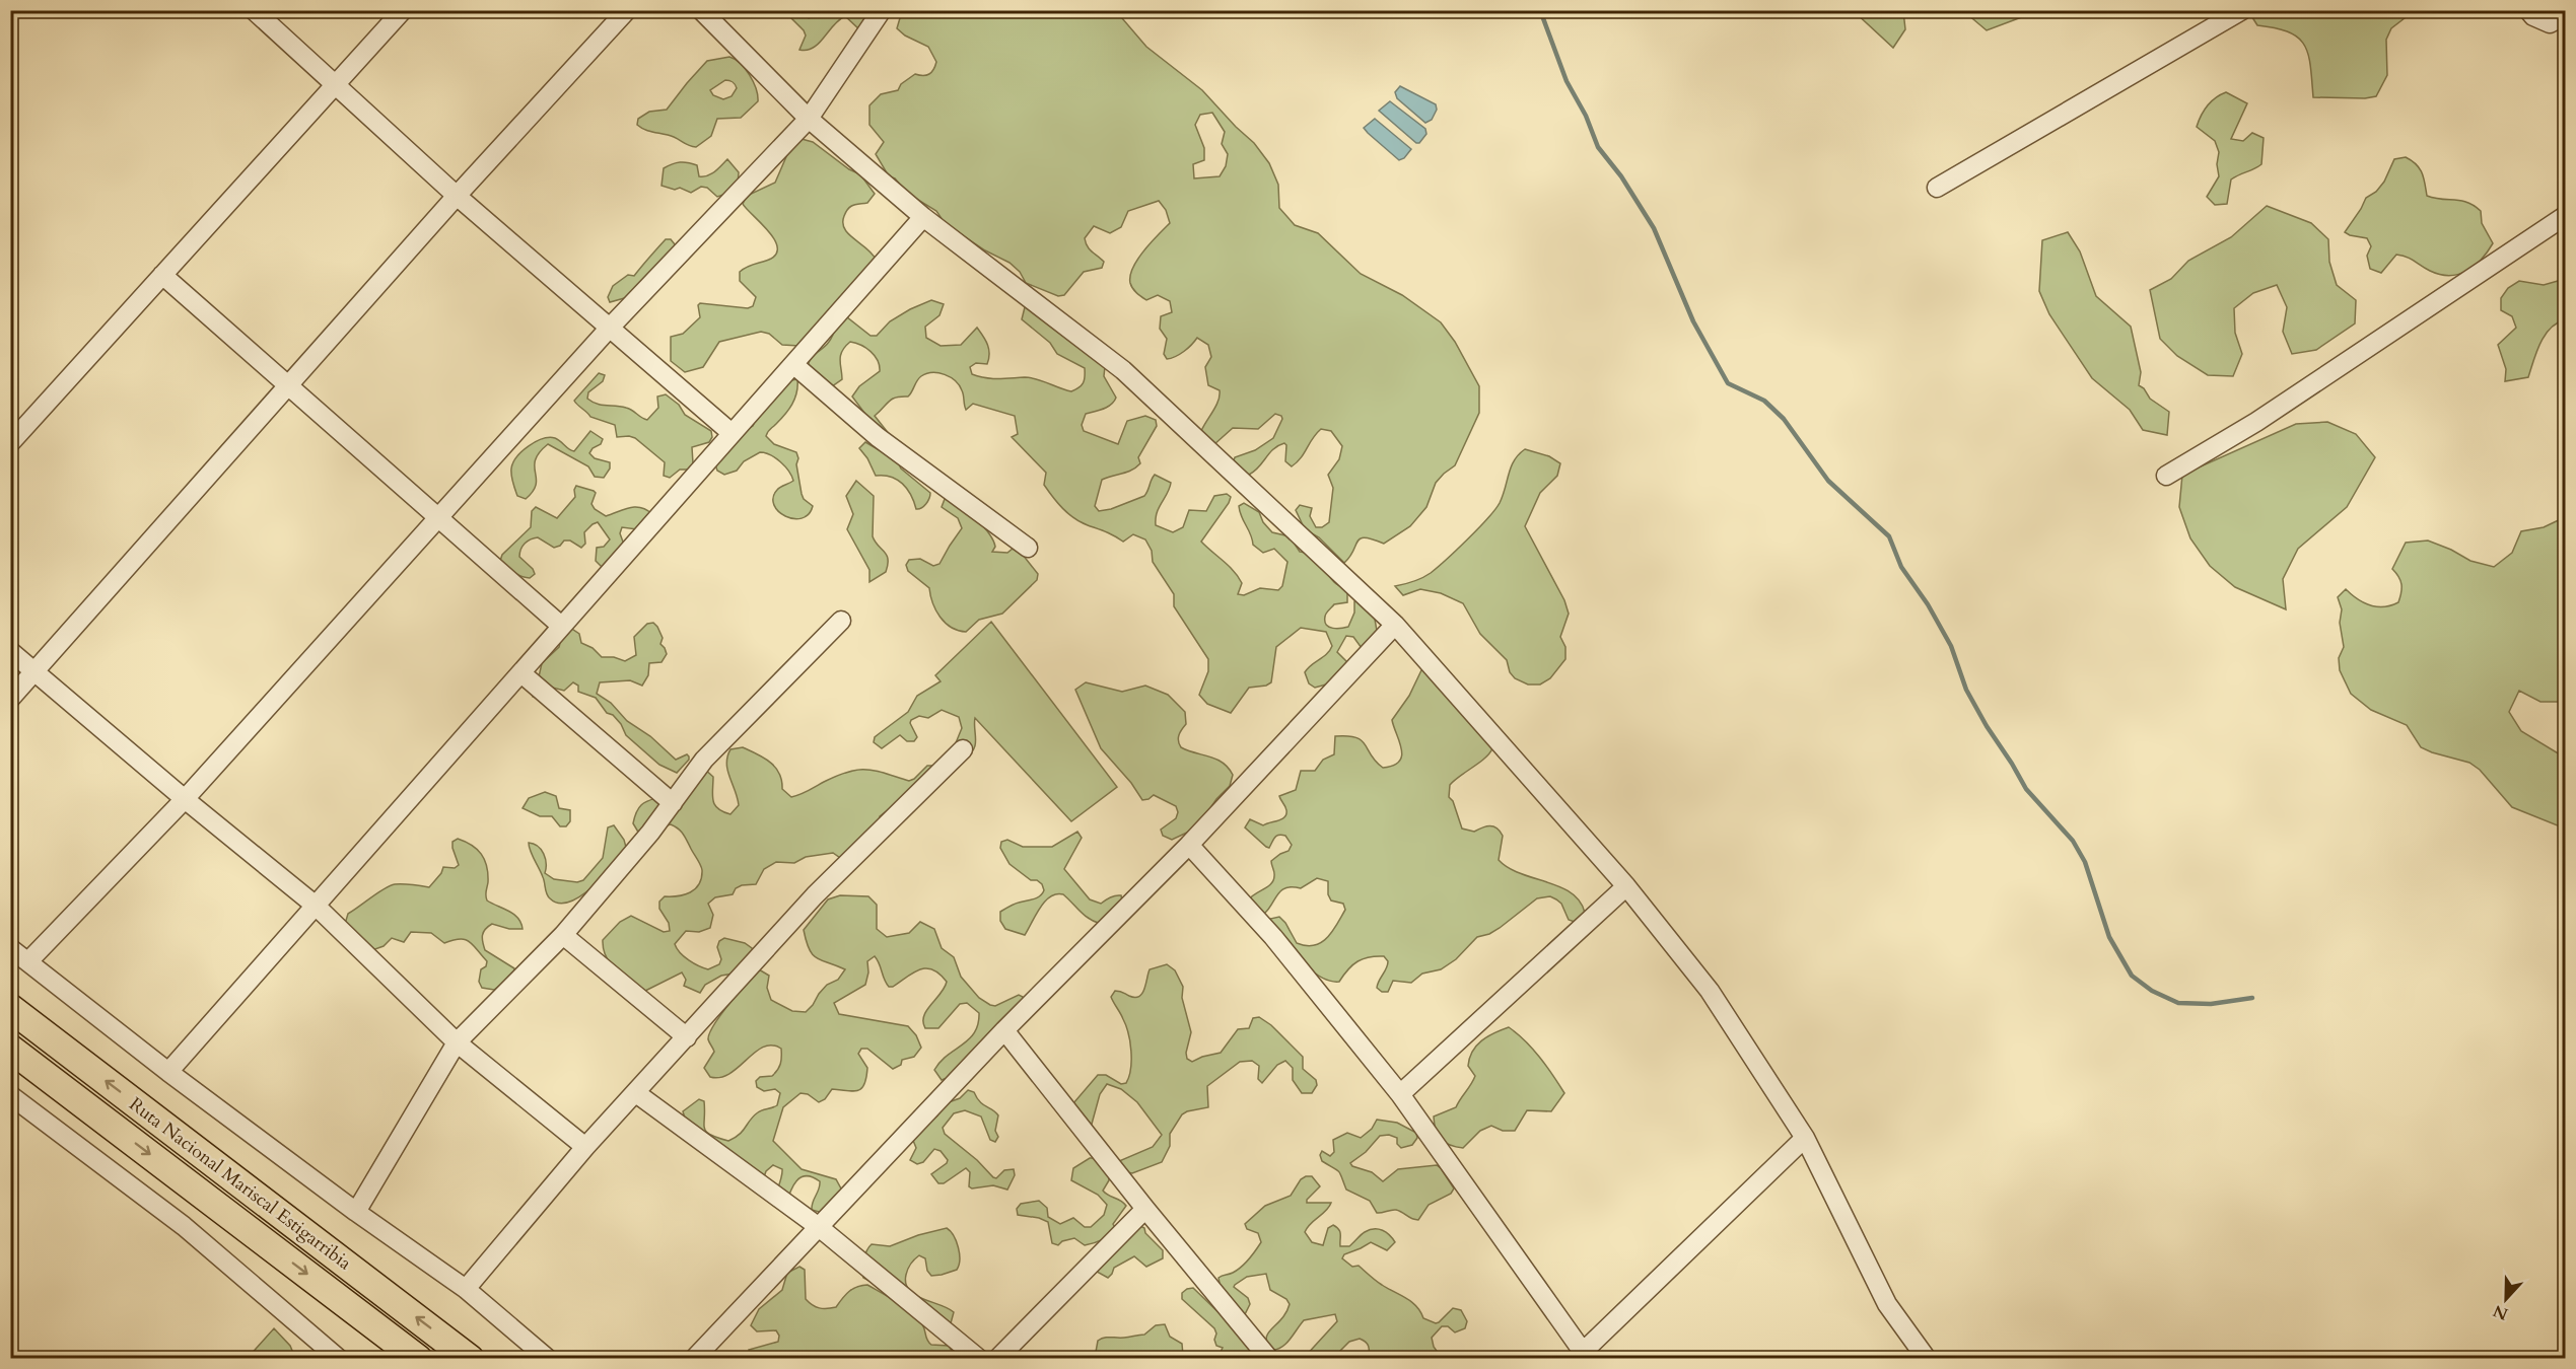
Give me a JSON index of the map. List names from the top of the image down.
{
  "streets": {
    "highway": ["Ruta Nacional Mariscal Estigarribia"]
  },
  "north": "bottom"
}
